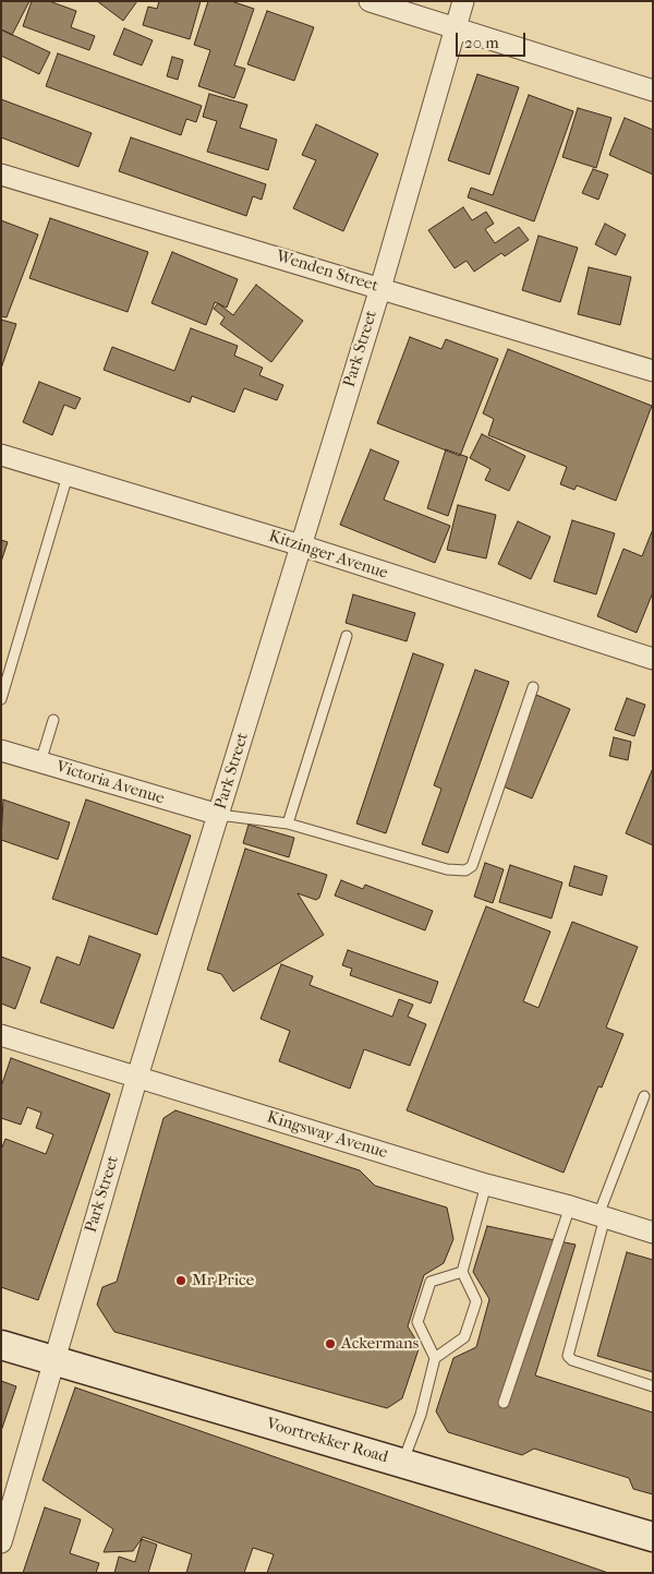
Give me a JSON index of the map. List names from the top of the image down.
{
  "streets": {
    "main road": ["Voortrekker Road"],
    "street": [
      "Wenden Street",
      "Park Street",
      "Kitzinger Avenue",
      "Victoria Avenue",
      "Kingsway Avenue"
    ]
  },
  "crossings": [
    ["Wenden Street", "Park Street"],
    ["Park Street", "Kitzinger Avenue"],
    ["Park Street", "Victoria Avenue"],
    ["Park Street", "Kingsway Avenue"],
    ["Park Street", "Voortrekker Road"]
  ],
  "places": ["Mr Price", "Ackermans"],
  "scale_bar": "20 m"
}
